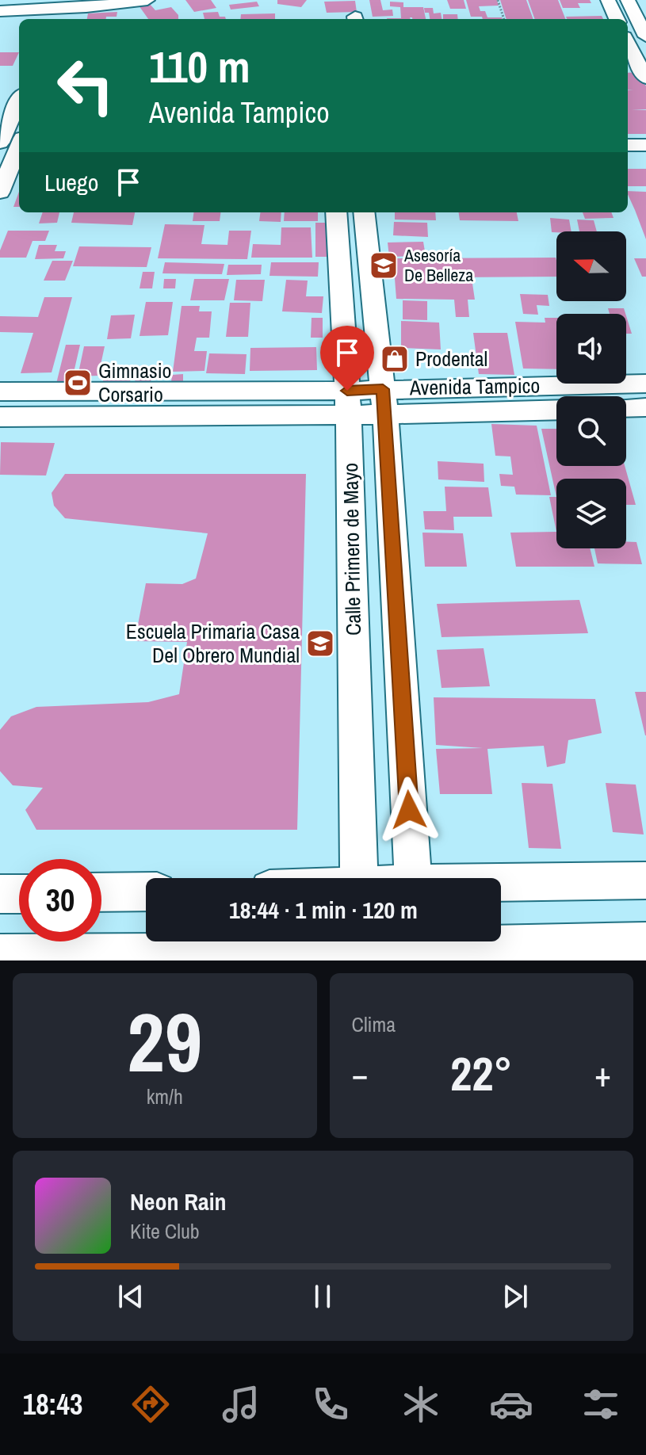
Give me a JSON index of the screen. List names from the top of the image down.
{
  "streets": {
    "street": ["Avenida Tampico", "Calle Primero de Mayo"]
  },
  "crossings": [
    ["Avenida Tampico", "Calle Primero de Mayo"]
  ],
  "places": {
    "school or university": ["Asesoría De Belleza", "Escuela Primaria Casa Del Obrero Mundial"],
    "shop": ["Prodental"],
    "sports": ["Gimnasio Corsario"]
  },
  "north": "left",
  "page": {
    "turn": ["110 m", "Avenida Tampico"],
    "then": "Luego",
    "limit": "30",
    "trip": "18:44 · 1 min · 120 m",
    "tile": [
      ["29", "km/h"],
      "Clima"
    ],
    "heat": ["−", "22°", "+"],
    "song": ["Neon Rain", "Kite Club"],
    "tabs": "18:43"
  }
}
